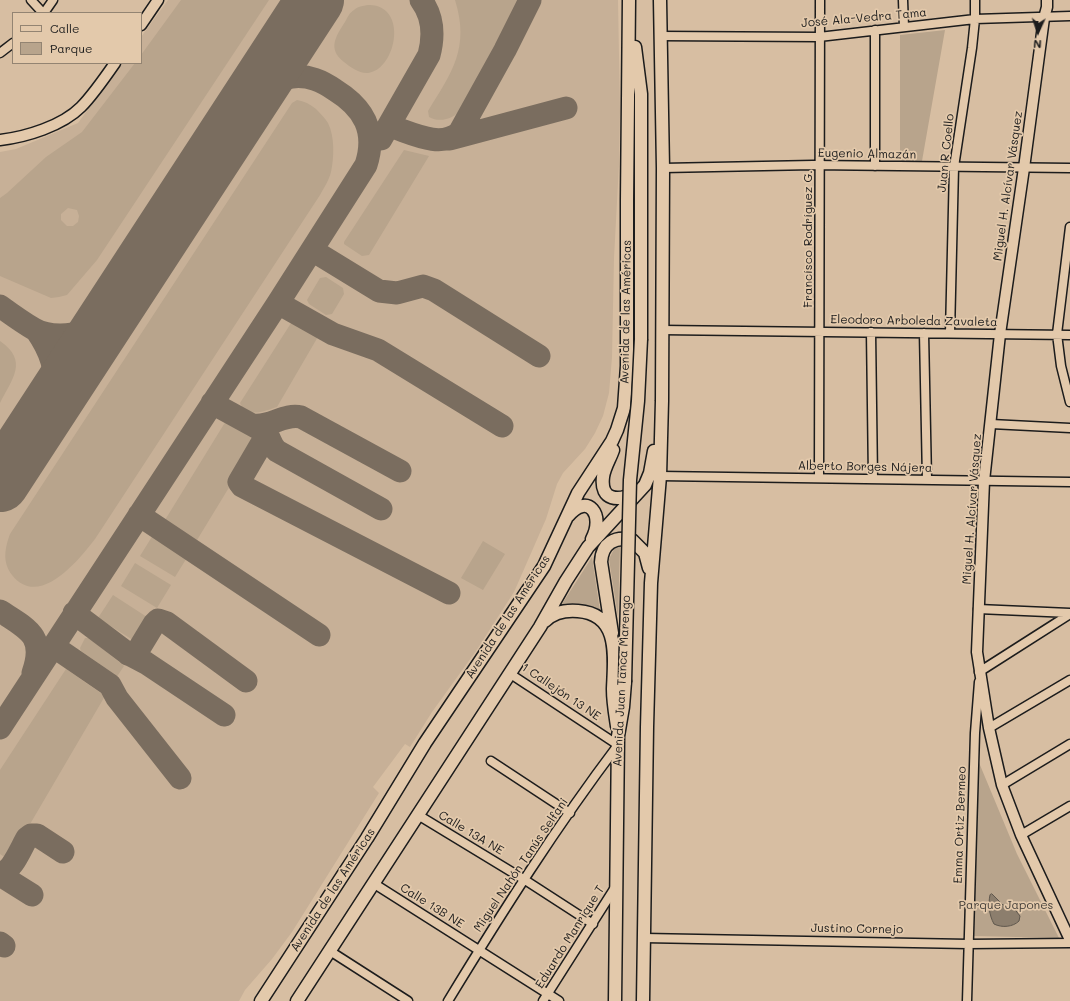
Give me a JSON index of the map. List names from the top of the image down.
{
  "streets": {
    "main road": ["Avenida de las Américas", "Avenida Juan Tanca Marengo"],
    "street": [
      "José Ala-Vedra Tama",
      "Juan R Coello",
      "Eugenio Almazán",
      "Miguel H. Alcívar Vásquez",
      "Francísco Rodríguez G.",
      "Eleodoro Arboleda Zavaleta",
      "Alberto Borges Nájera",
      "1 Callejón 13 NE",
      "Emma Ortiz Bermeo",
      "Calle 13A NE",
      "Miguel Nahón Tanús Selfani",
      "Calle 13B NE",
      "Justino Cornejo",
      "Eduardo Manrique T"
    ]
  },
  "crossings": [
    ["José Ala-Vedra Tama", "Juan R Coello"],
    ["José Ala-Vedra Tama", "Miguel H. Alcívar Vásquez"],
    ["José Ala-Vedra Tama", "Francísco Rodríguez G."],
    ["Juan R Coello", "Eugenio Almazán"],
    ["Juan R Coello", "Eleodoro Arboleda Zavaleta"],
    ["Eugenio Almazán", "Miguel H. Alcívar Vásquez"],
    ["Eugenio Almazán", "Francísco Rodríguez G."],
    ["Miguel H. Alcívar Vásquez", "Eleodoro Arboleda Zavaleta"],
    ["Miguel H. Alcívar Vásquez", "Alberto Borges Nájera"],
    ["Miguel H. Alcívar Vásquez", "Emma Ortiz Bermeo"],
    ["Miguel H. Alcívar Vásquez", "Justino Cornejo"],
    ["Francísco Rodríguez G.", "Eleodoro Arboleda Zavaleta"],
    ["Francísco Rodríguez G.", "Alberto Borges Nájera"],
    ["Avenida de las Américas", "Avenida Juan Tanca Marengo"],
    ["Alberto Borges Nájera", "Avenida Juan Tanca Marengo"],
    ["Avenida Juan Tanca Marengo", "1 Callejón 13 NE"],
    ["Avenida Juan Tanca Marengo", "Miguel Nahón Tanús Selfani"],
    ["Avenida Juan Tanca Marengo", "Justino Cornejo"],
    ["Avenida Juan Tanca Marengo", "Eduardo Manrique T"],
    ["1 Callejón 13 NE", "Miguel Nahón Tanús Selfani"],
    ["Emma Ortiz Bermeo", "Justino Cornejo"],
    ["Calle 13A NE", "Miguel Nahón Tanús Selfani"],
    ["Calle 13A NE", "Eduardo Manrique T"],
    ["Miguel Nahón Tanús Selfani", "Calle 13B NE"],
    ["Calle 13B NE", "Eduardo Manrique T"]
  ],
  "parks": ["Parque Japones"],
  "legend": ["Calle", "Parque"],
  "north": "bottom"
}
